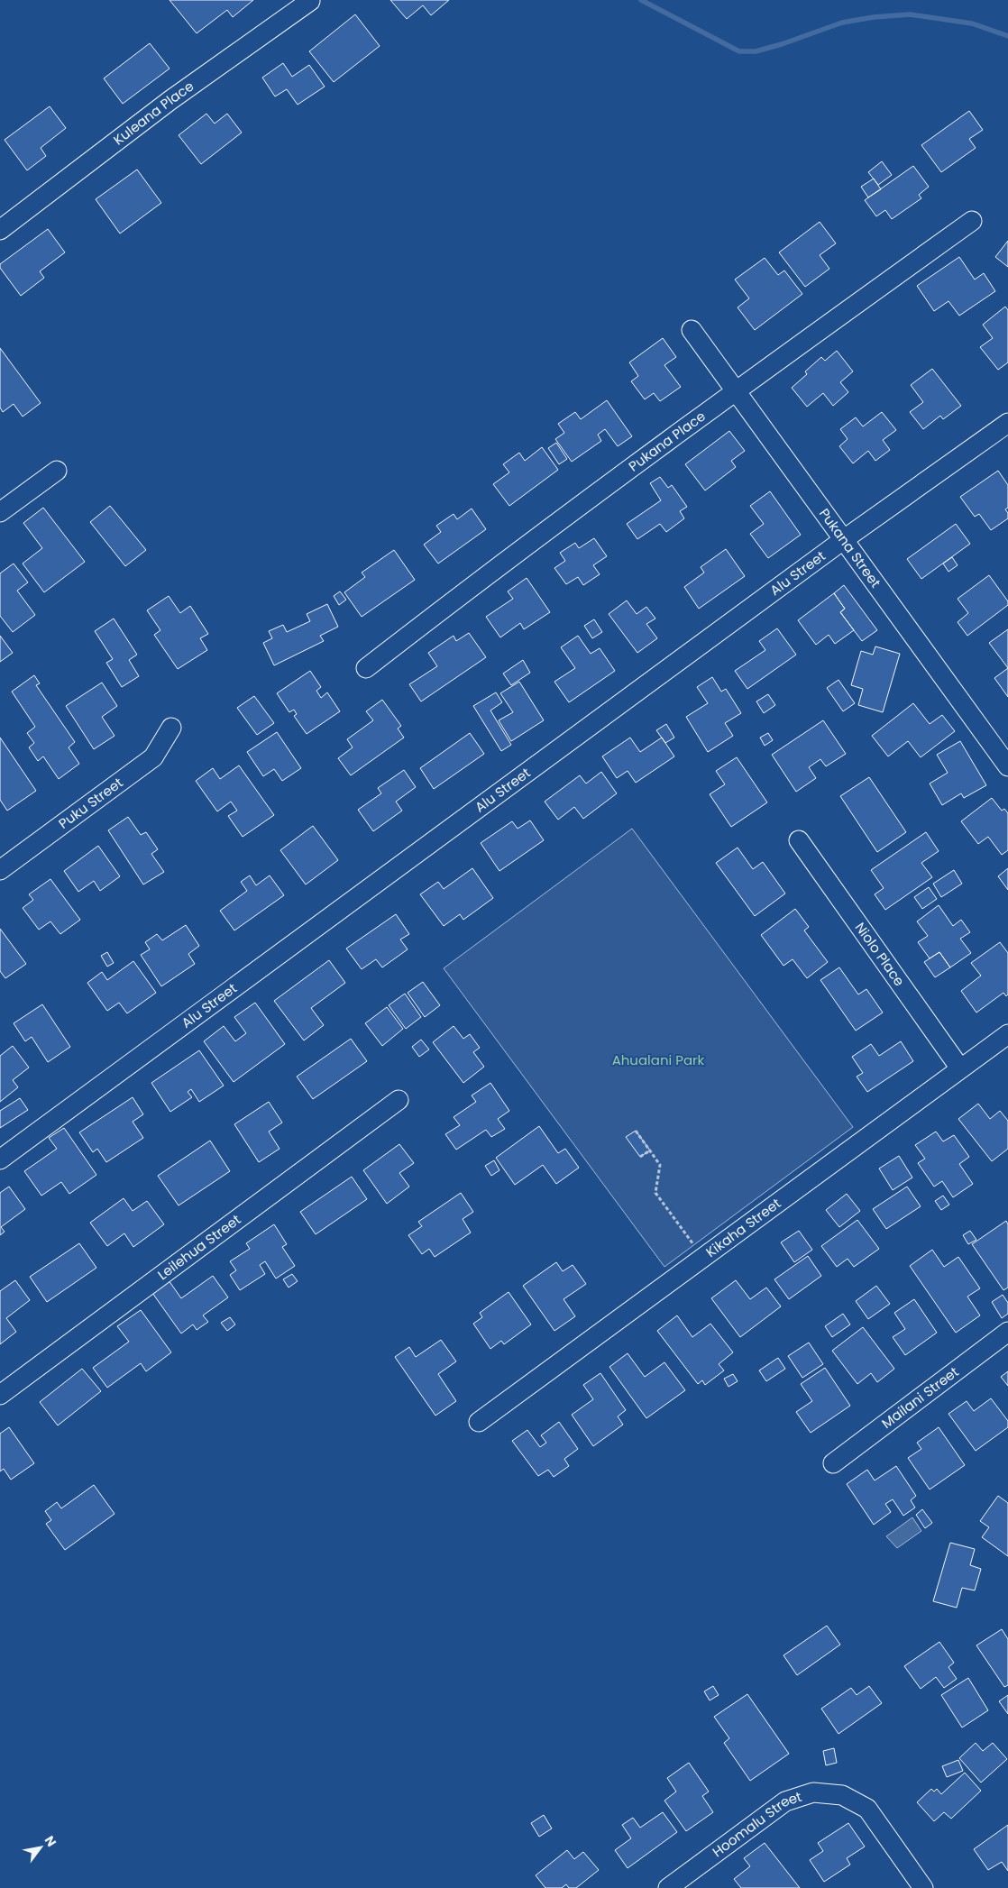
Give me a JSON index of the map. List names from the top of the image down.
{
  "streets": {
    "street": [
      "Kuleana Place",
      "Pukana Place",
      "Pukana Street",
      "Alu Street",
      "Puku Street",
      "Niolo Place",
      "Kikaha Street",
      "Leilehua Street",
      "Mailani Street",
      "Hoomalu Street"
    ]
  },
  "crossings": [
    ["Pukana Place", "Pukana Street"],
    ["Pukana Street", "Alu Street"],
    ["Niolo Place", "Kikaha Street"]
  ],
  "parks": ["Ahualani Park"],
  "north": "top right"
}
